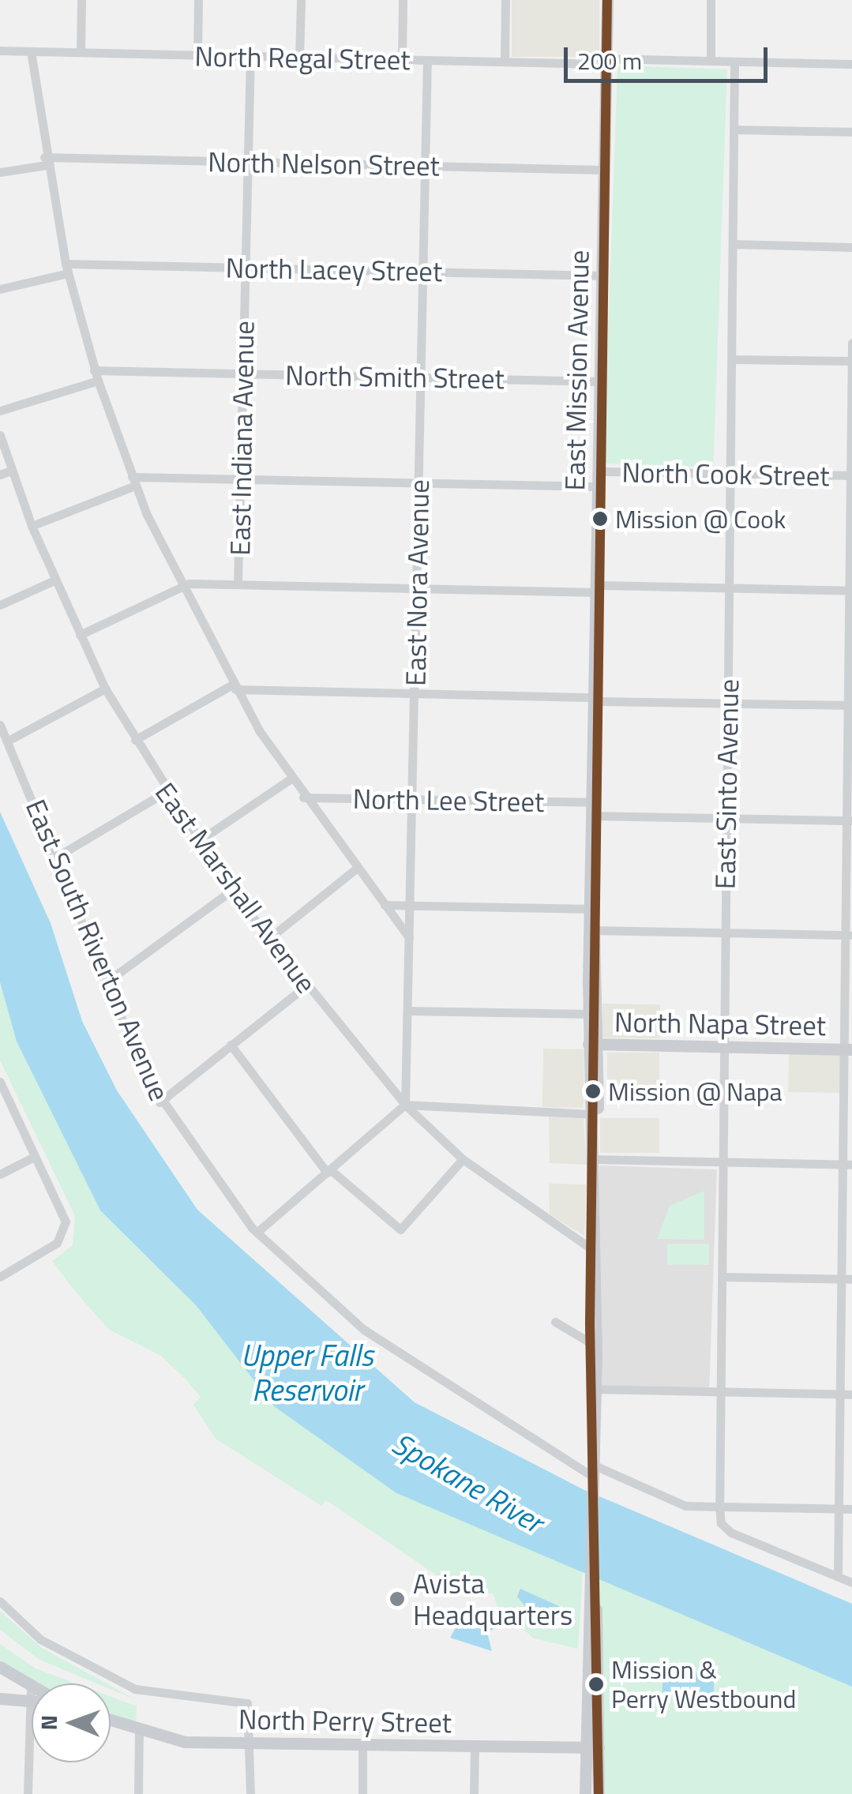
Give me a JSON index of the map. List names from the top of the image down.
{
  "streets": {
    "main road": ["East Mission Avenue", "North Napa Street", "North Perry Street"],
    "street": [
      "North Regal Street",
      "North Nelson Street",
      "North Lacey Street",
      "North Smith Street",
      "East Indiana Avenue",
      "North Cook Street",
      "East Nora Avenue",
      "East Sinto Avenue",
      "North Lee Street",
      "East Marshall Avenue",
      "East South Riverton Avenue"
    ]
  },
  "crossings": [
    ["North Regal Street", "East Mission Avenue"],
    ["North Regal Street", "East Indiana Avenue"],
    ["North Regal Street", "East Nora Avenue"],
    ["North Regal Street", "East Sinto Avenue"],
    ["North Nelson Street", "East Mission Avenue"],
    ["North Nelson Street", "East Indiana Avenue"],
    ["North Nelson Street", "East Nora Avenue"],
    ["North Lacey Street", "East Mission Avenue"],
    ["North Lacey Street", "East Indiana Avenue"],
    ["North Lacey Street", "East Nora Avenue"],
    ["East Mission Avenue", "North Smith Street"],
    ["East Mission Avenue", "North Cook Street"],
    ["East Mission Avenue", "North Lee Street"],
    ["East Mission Avenue", "East Marshall Avenue"],
    ["East Mission Avenue", "East South Riverton Avenue"],
    ["East Mission Avenue", "North Napa Street"],
    ["East Mission Avenue", "North Perry Street"],
    ["North Smith Street", "East Indiana Avenue"],
    ["North Smith Street", "East Nora Avenue"],
    ["East Indiana Avenue", "North Cook Street"],
    ["North Cook Street", "East Nora Avenue"],
    ["North Cook Street", "East Sinto Avenue"],
    ["North Cook Street", "East Marshall Avenue"],
    ["East Nora Avenue", "North Lee Street"],
    ["East Nora Avenue", "East Marshall Avenue"],
    ["East Nora Avenue", "North Napa Street"],
    ["East Sinto Avenue", "North Lee Street"],
    ["East Sinto Avenue", "North Napa Street"]
  ],
  "water": ["Upper Falls Reservoir", "Spokane River"],
  "places": [
    "Mission @ Cook",
    "Mission @ Napa",
    "Avista Headquarters",
    "Mission & Perry Westbound"
  ],
  "scale_bar": "200 m",
  "north": "left"
}
